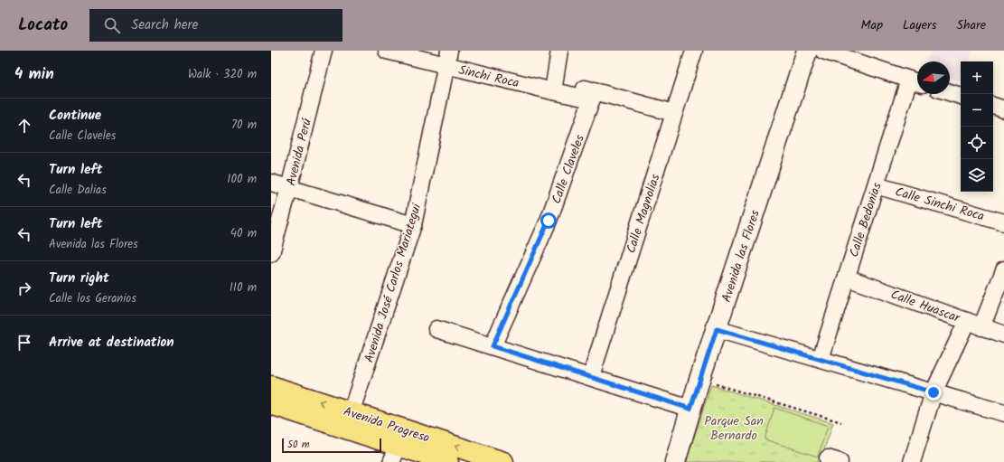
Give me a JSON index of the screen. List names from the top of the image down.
{
  "streets": {
    "main road": ["Avenida Progreso"],
    "street": [
      "Sinchi Roca",
      "Avenida Perú",
      "Calle Claveles",
      "Calle Sinchi Roca",
      "Calle Magnolias",
      "Calle Bedonias",
      "Avenida las Flores",
      "Avenida José Carlos Mariategui",
      "Calle Huascar"
    ]
  },
  "crossings": [
    ["Sinchi Roca", "Calle Claveles"],
    ["Sinchi Roca", "Calle Magnolias"],
    ["Sinchi Roca", "Avenida José Carlos Mariategui"],
    ["Calle Sinchi Roca", "Calle Bedonias"],
    ["Calle Bedonias", "Calle Huascar"],
    ["Avenida José Carlos Mariategui", "Avenida Progreso"]
  ],
  "parks": ["Parque San Bernardo"],
  "scale_bar": "50 m",
  "north": "left",
  "page": {
    "header": "Locato",
    "search": "Search here",
    "nav": ["Map", "Layers", "Share"],
    "heading": ["4 min", "Walk · 320 m"],
    "map_buttons": ["+", "−"],
    "list": [
      ["Continue", "Calle Claveles", "70 m"],
      ["Turn left", "Calle Dalias", "100 m"],
      ["Turn left", "Avenida las Flores", "40 m"],
      ["Turn right", "Calle los Geranios", "110 m"],
      "Arrive at destination"
    ],
    "scale": "50 m"
  }
}
